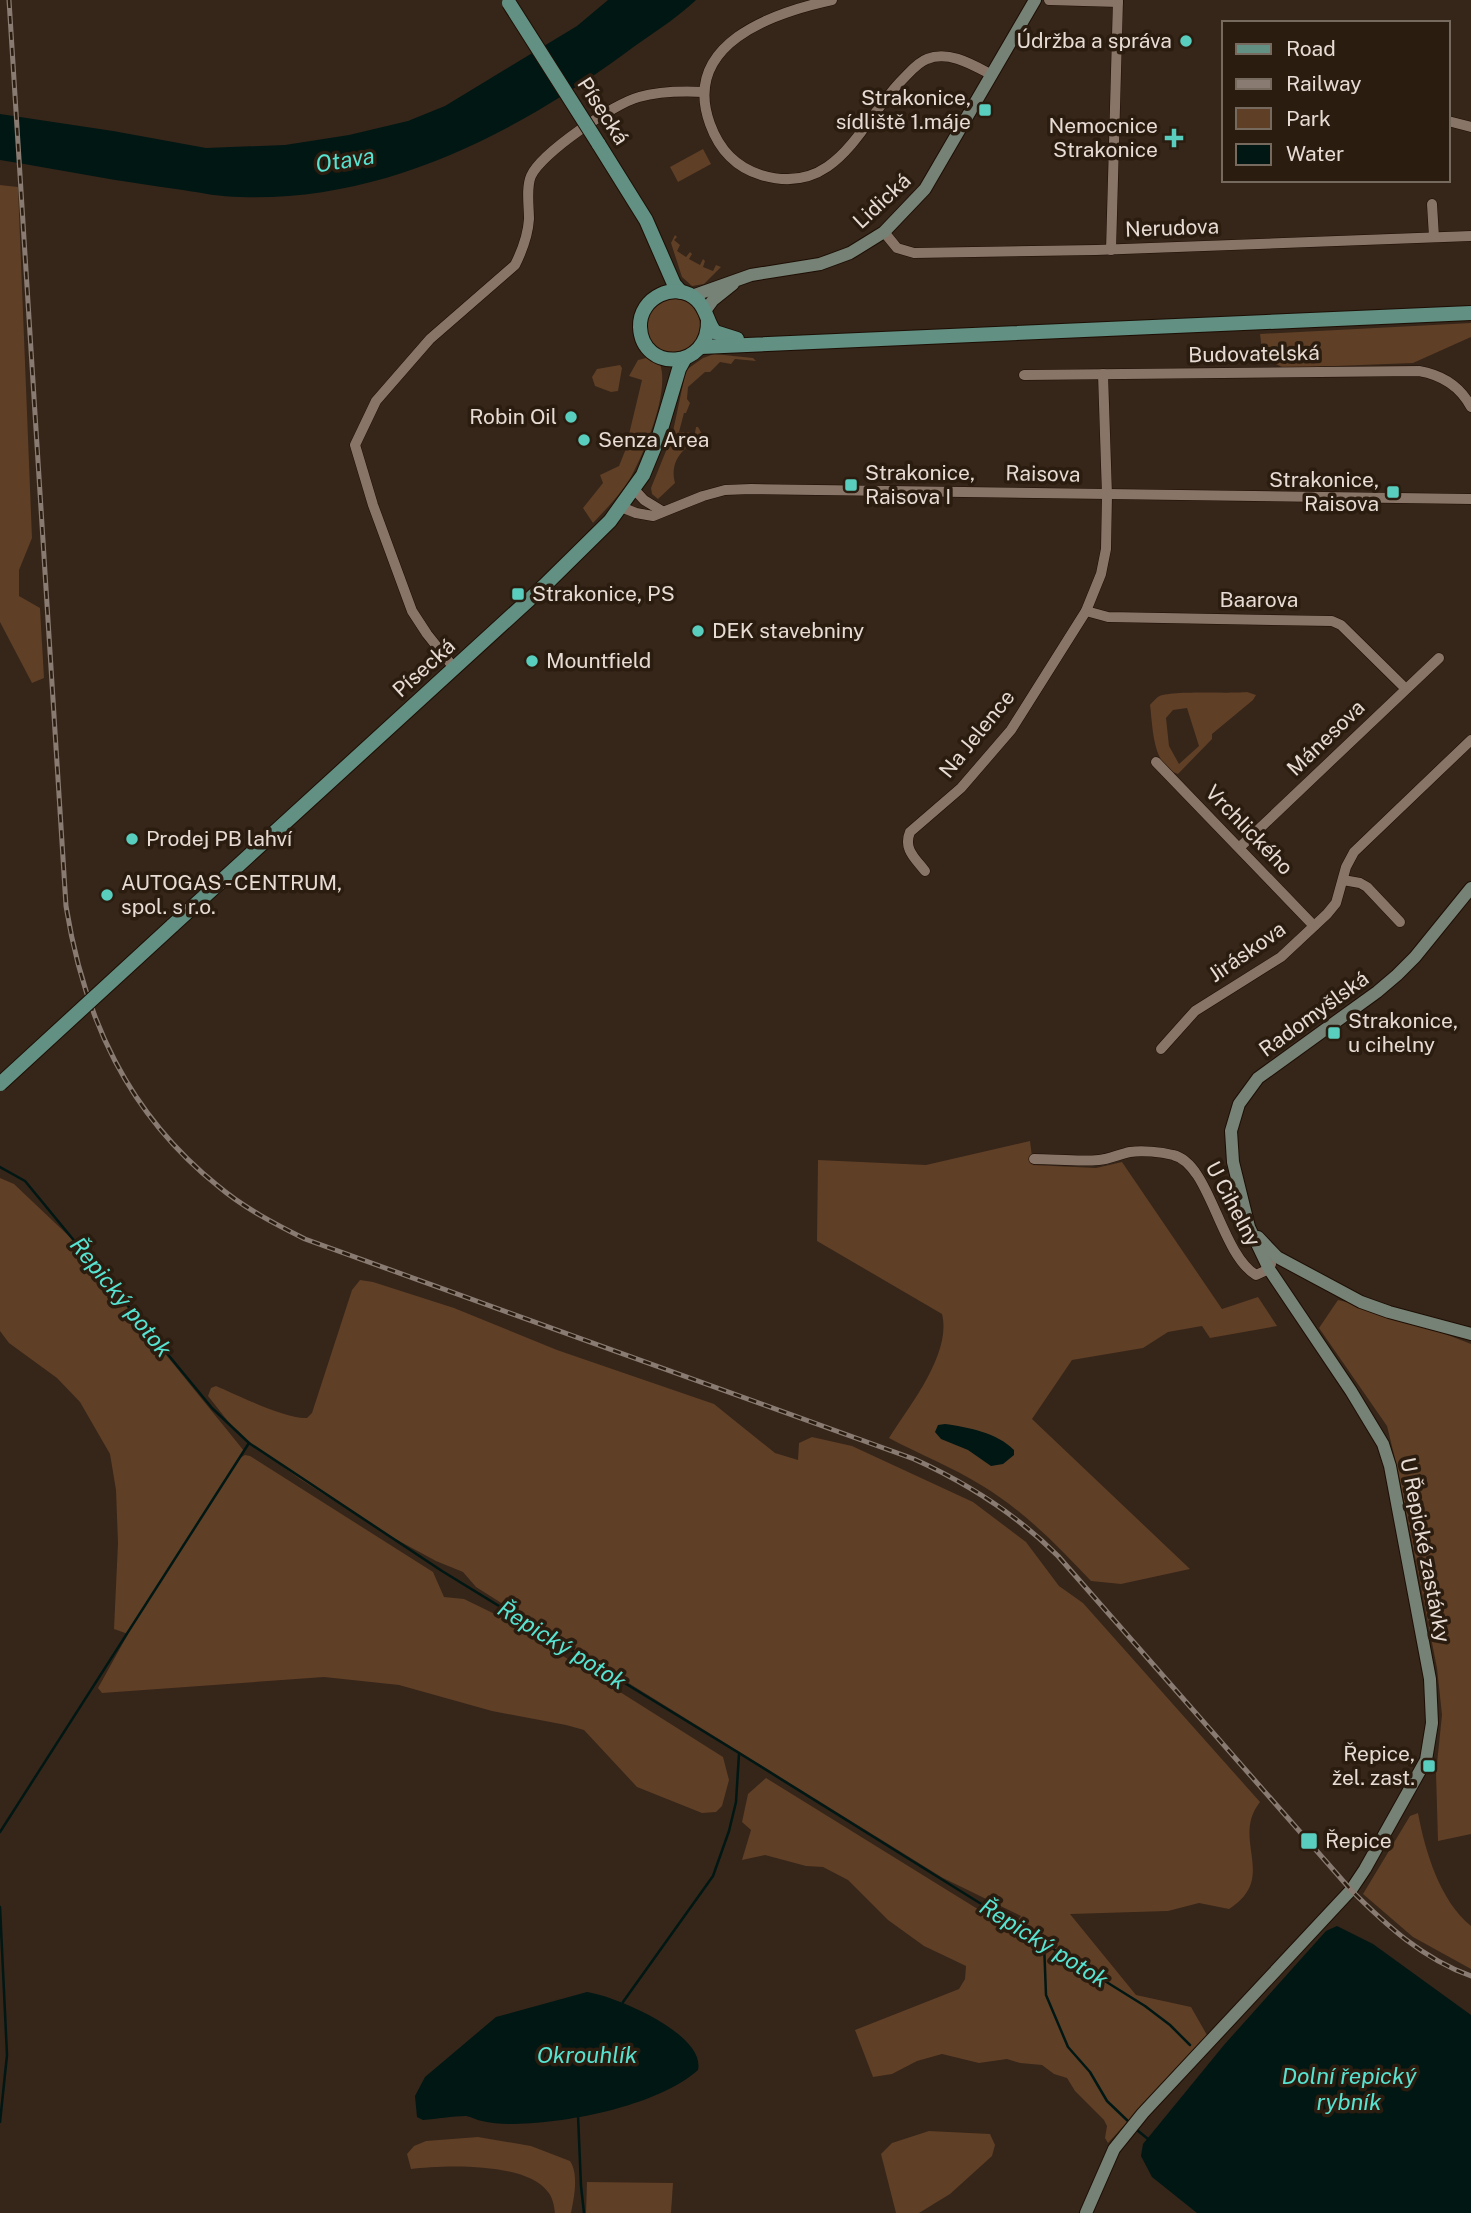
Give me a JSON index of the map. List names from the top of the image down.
{
  "streets": {
    "main road": [
      "Písecká",
      "Lidická",
      "Radomyšlská",
      "U Řepické zastávky"
    ],
    "street": [
      "Nerudova",
      "Budovatelská",
      "Raisova",
      "Baarova",
      "Na Jelence",
      "Mánesova",
      "Vrchlického",
      "Jiráskova",
      "U Cihelny"
    ]
  },
  "crossings": [
    ["Písecká", "Lidická"],
    ["Písecká", "Raisova"],
    ["Lidická", "Nerudova"],
    ["Budovatelská", "Na Jelence"],
    ["Raisova", "Na Jelence"],
    ["Baarova", "Na Jelence"],
    ["Baarova", "Mánesova"],
    ["Mánesova", "Vrchlického"],
    ["Vrchlického", "Jiráskova"],
    ["Radomyšlská", "U Cihelny"],
    ["Radomyšlská", "U Řepické zastávky"],
    ["U Cihelny", "U Řepické zastávky"]
  ],
  "water": [
    "Otava",
    "Řepický potok",
    "Okrouhlík",
    "Dolní řepický rybník"
  ],
  "places": {
    "other": [
      "Údržba a správa",
      "Robin Oil",
      "Senza Area",
      "DEK stavebniny",
      "Mountfield",
      "Prodej PB lahví",
      "AUTOGAS - CENTRUM, spol. s r.o."
    ],
    "transit": [
      "Strakonice, sídliště 1.máje",
      "Strakonice, Raisova I",
      "Strakonice, Raisova",
      "Strakonice, PS",
      "Strakonice, u cihelny",
      "Řepice, žel. zast.",
      "Řepice"
    ],
    "health": ["Nemocnice Strakonice"]
  },
  "legend": [
    "Road",
    "Railway",
    "Park",
    "Water"
  ]
}
